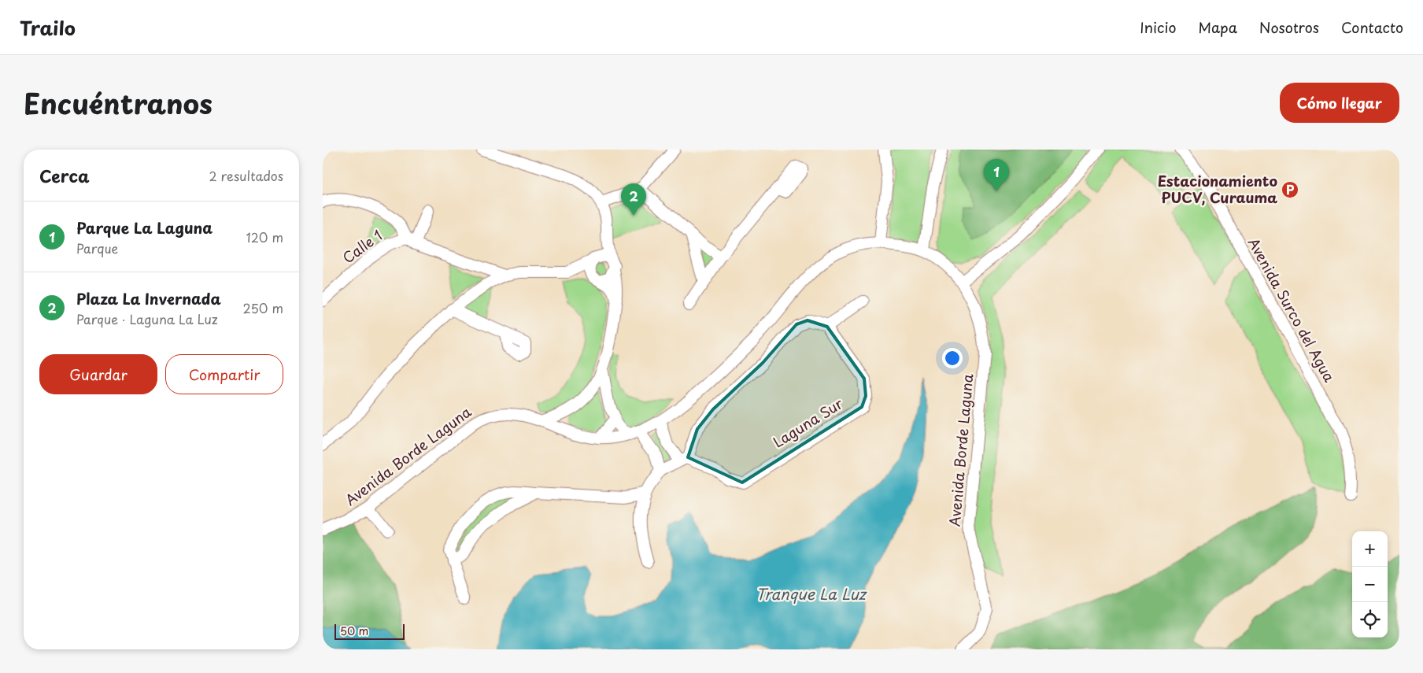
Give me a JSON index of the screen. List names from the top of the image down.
{
  "streets": {
    "street": [
      "Calle 1",
      "Avenida Surco del Agua",
      "Laguna Sur",
      "Avenida Borde Laguna"
    ]
  },
  "water": ["Tranque La Luz"],
  "places": {
    "parking": ["Estacionamiento PUCV, Curauma"]
  },
  "scale_bar": "50 m",
  "page": {
    "header": "Trailo",
    "nav": [
      "Inicio",
      "Mapa",
      "Nosotros",
      "Contacto"
    ],
    "title": "Encuéntranos",
    "buttons": [
      "Cómo llegar",
      ["Guardar", "Compartir"]
    ],
    "heading": ["Cerca", "2 resultados"],
    "pins": ["1", "2"],
    "list": [
      {
        "mark": "1",
        "name": "Parque La Laguna",
        "note": "Parque",
        "value": "120 m"
      },
      {
        "mark": "2",
        "name": "Plaza La Invernada",
        "note": "Parque · Laguna La Luz",
        "value": "250 m"
      }
    ],
    "map_buttons": ["+", "−"],
    "scale": "50 m"
  }
}
